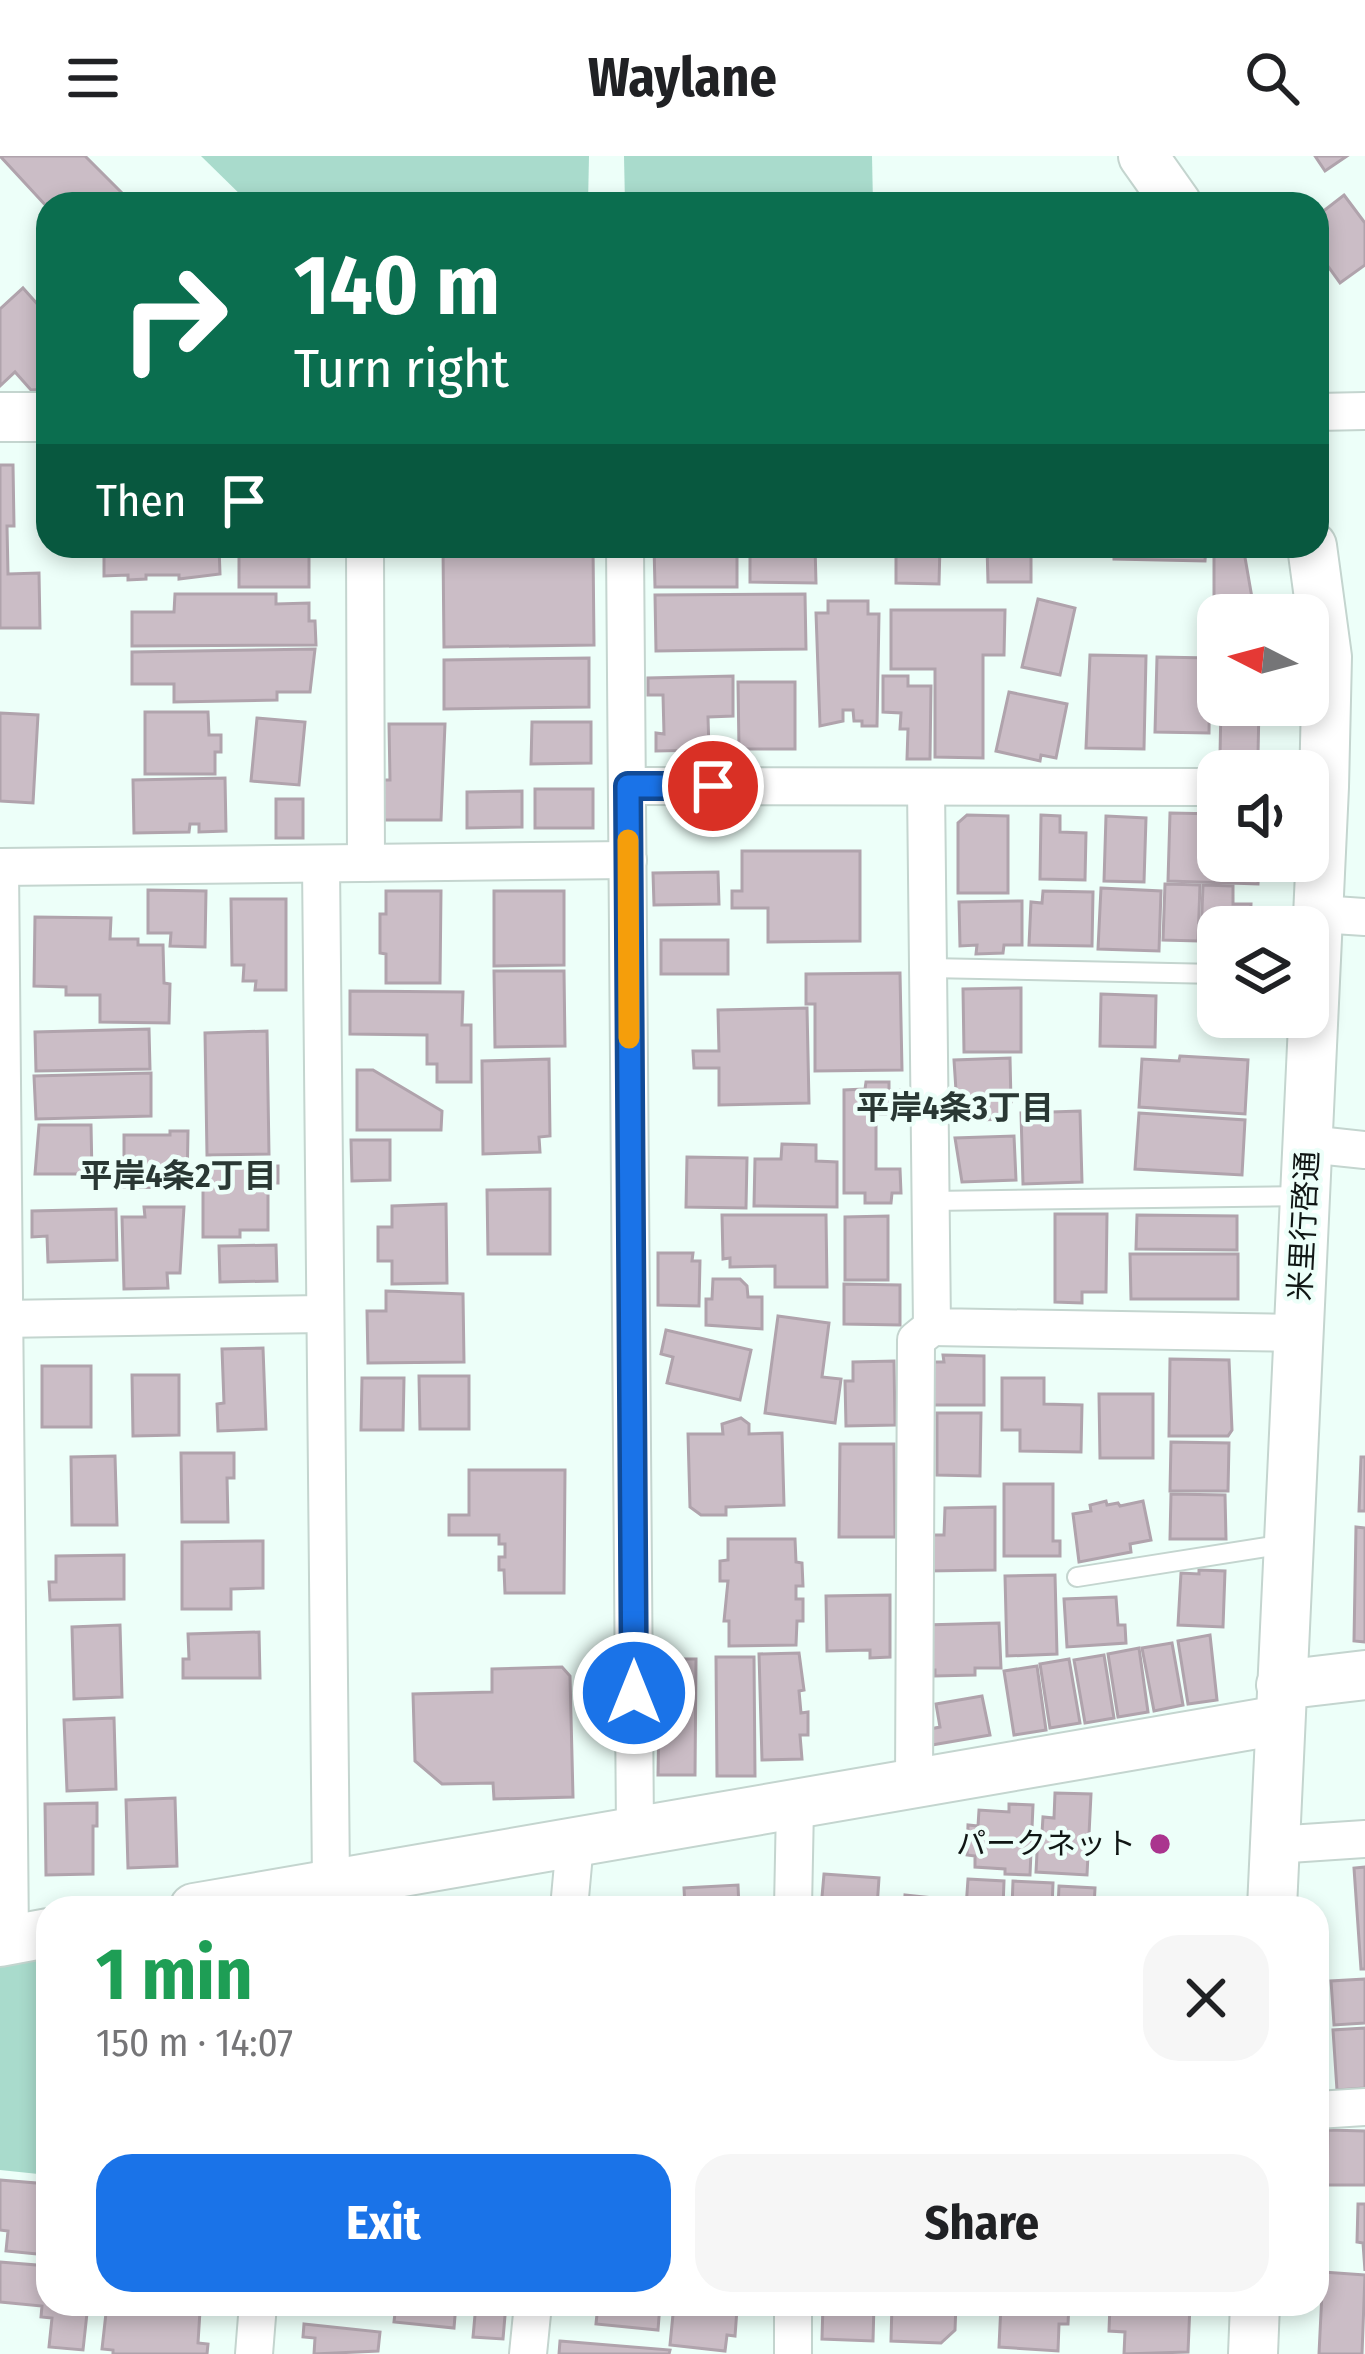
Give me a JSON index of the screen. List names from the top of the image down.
{
  "streets": {
    "street": ["米里行啓通"]
  },
  "districts": ["平岸4条3丁目", "平岸4条2丁目"],
  "places": ["パークネット"],
  "north": "left",
  "page": {
    "header": "Waylane",
    "turn": ["140 m", "Turn right"],
    "then": "Then",
    "heading": ["1 min", "150 m · 14:07"],
    "buttons": ["Exit", "Share"]
  }
}
